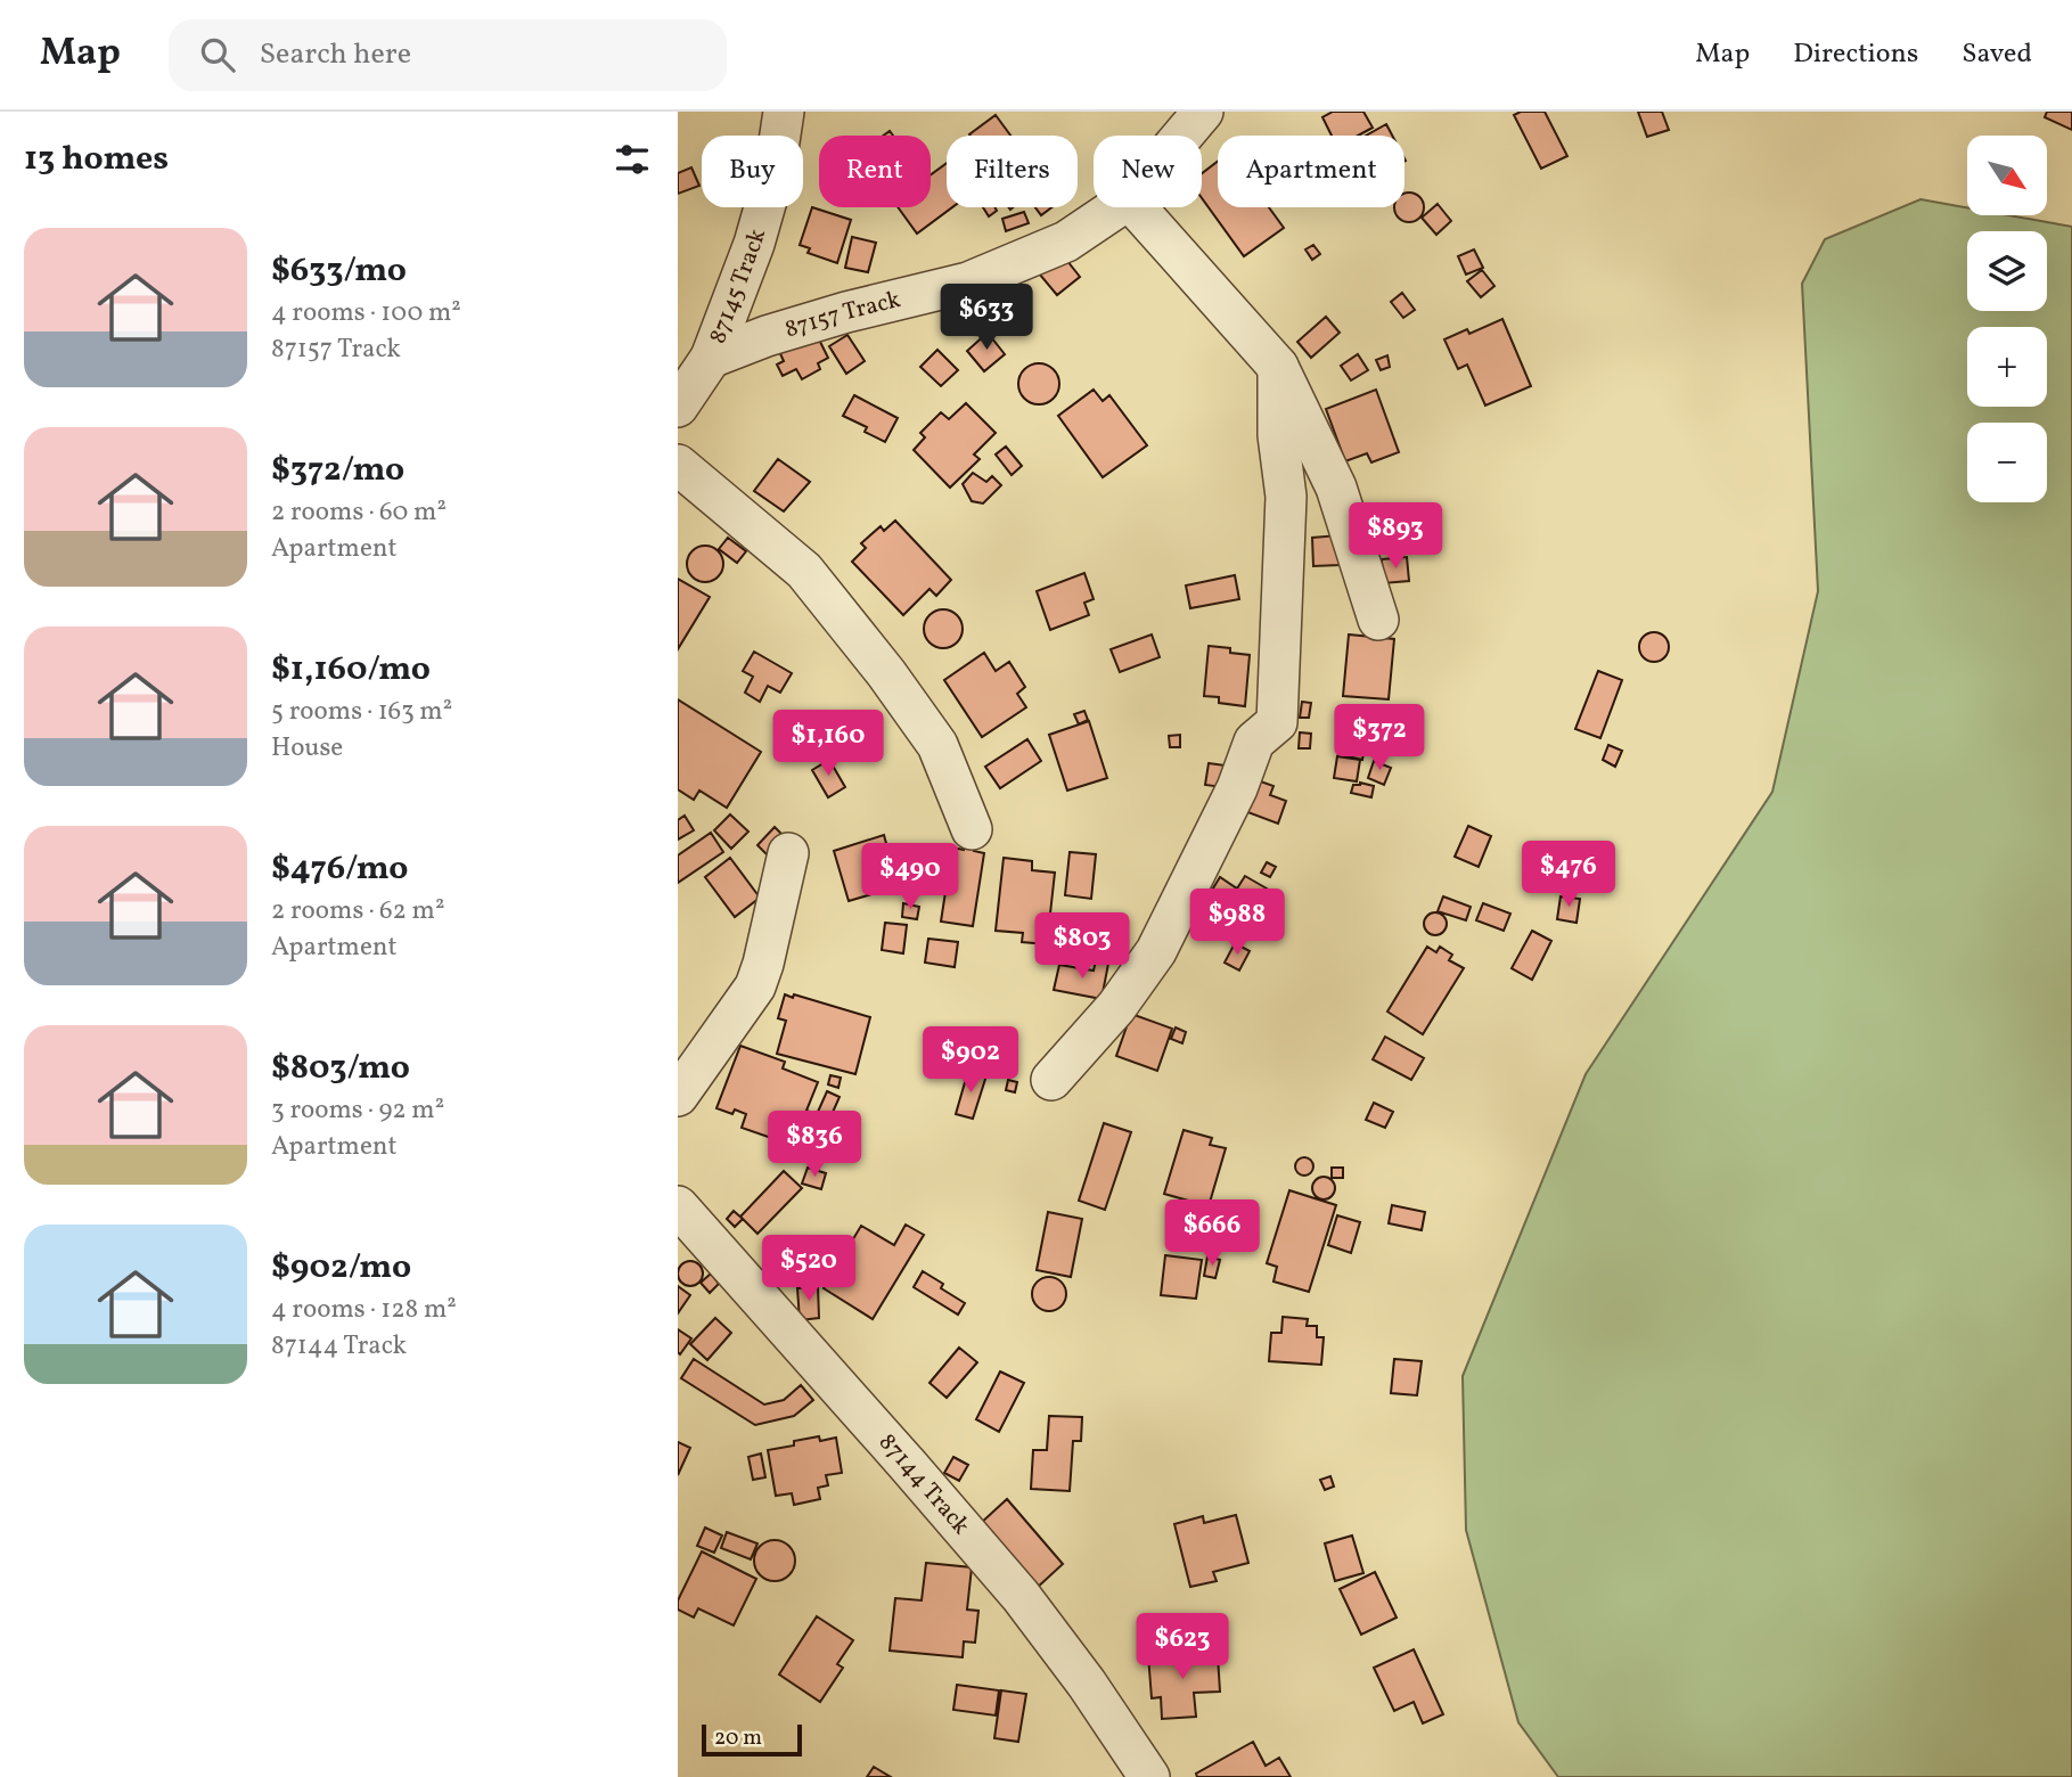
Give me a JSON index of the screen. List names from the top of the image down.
{
  "streets": {
    "street": ["87145 Track", "87157 Track", "87144 Track"]
  },
  "crossings": [
    ["87145 Track", "87157 Track"]
  ],
  "scale_bar": "20 m",
  "north": "bottom right",
  "page": {
    "header": "Map",
    "search": "Search here",
    "nav": ["Map", "Directions", "Saved"],
    "heading": "13 homes",
    "map_buttons": ["+", "−"],
    "chip": [
      "Buy",
      "Rent",
      "Filters",
      "New",
      "Apartment"
    ],
    "list": [
      {
        "name": "$633/mo",
        "note": "4 rooms · 100 m² · 87157 Track"
      },
      {
        "name": "$372/mo",
        "note": "2 rooms · 60 m² · Apartment"
      },
      {
        "name": "$1,160/mo",
        "note": "5 rooms · 163 m² · House"
      },
      {
        "name": "$476/mo",
        "note": "2 rooms · 62 m² · Apartment"
      },
      {
        "name": "$803/mo",
        "note": "3 rooms · 92 m² · Apartment"
      },
      {
        "name": "$902/mo",
        "note": "4 rooms · 128 m² · 87144 Track"
      }
    ],
    "price": [
      "$633",
      "$893",
      "$372",
      "$1,160",
      "$476",
      "$490",
      "$988",
      "$803",
      "$902",
      "$836",
      "$666",
      "$520",
      "$623"
    ],
    "scale": "20 m"
  }
}
